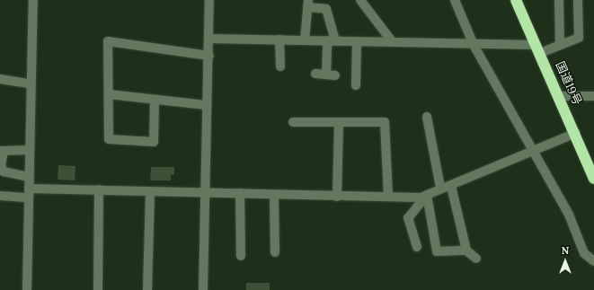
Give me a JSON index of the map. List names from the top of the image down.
{
  "streets": {
    "highway": ["国道19号"]
  },
  "north": "top"
}
